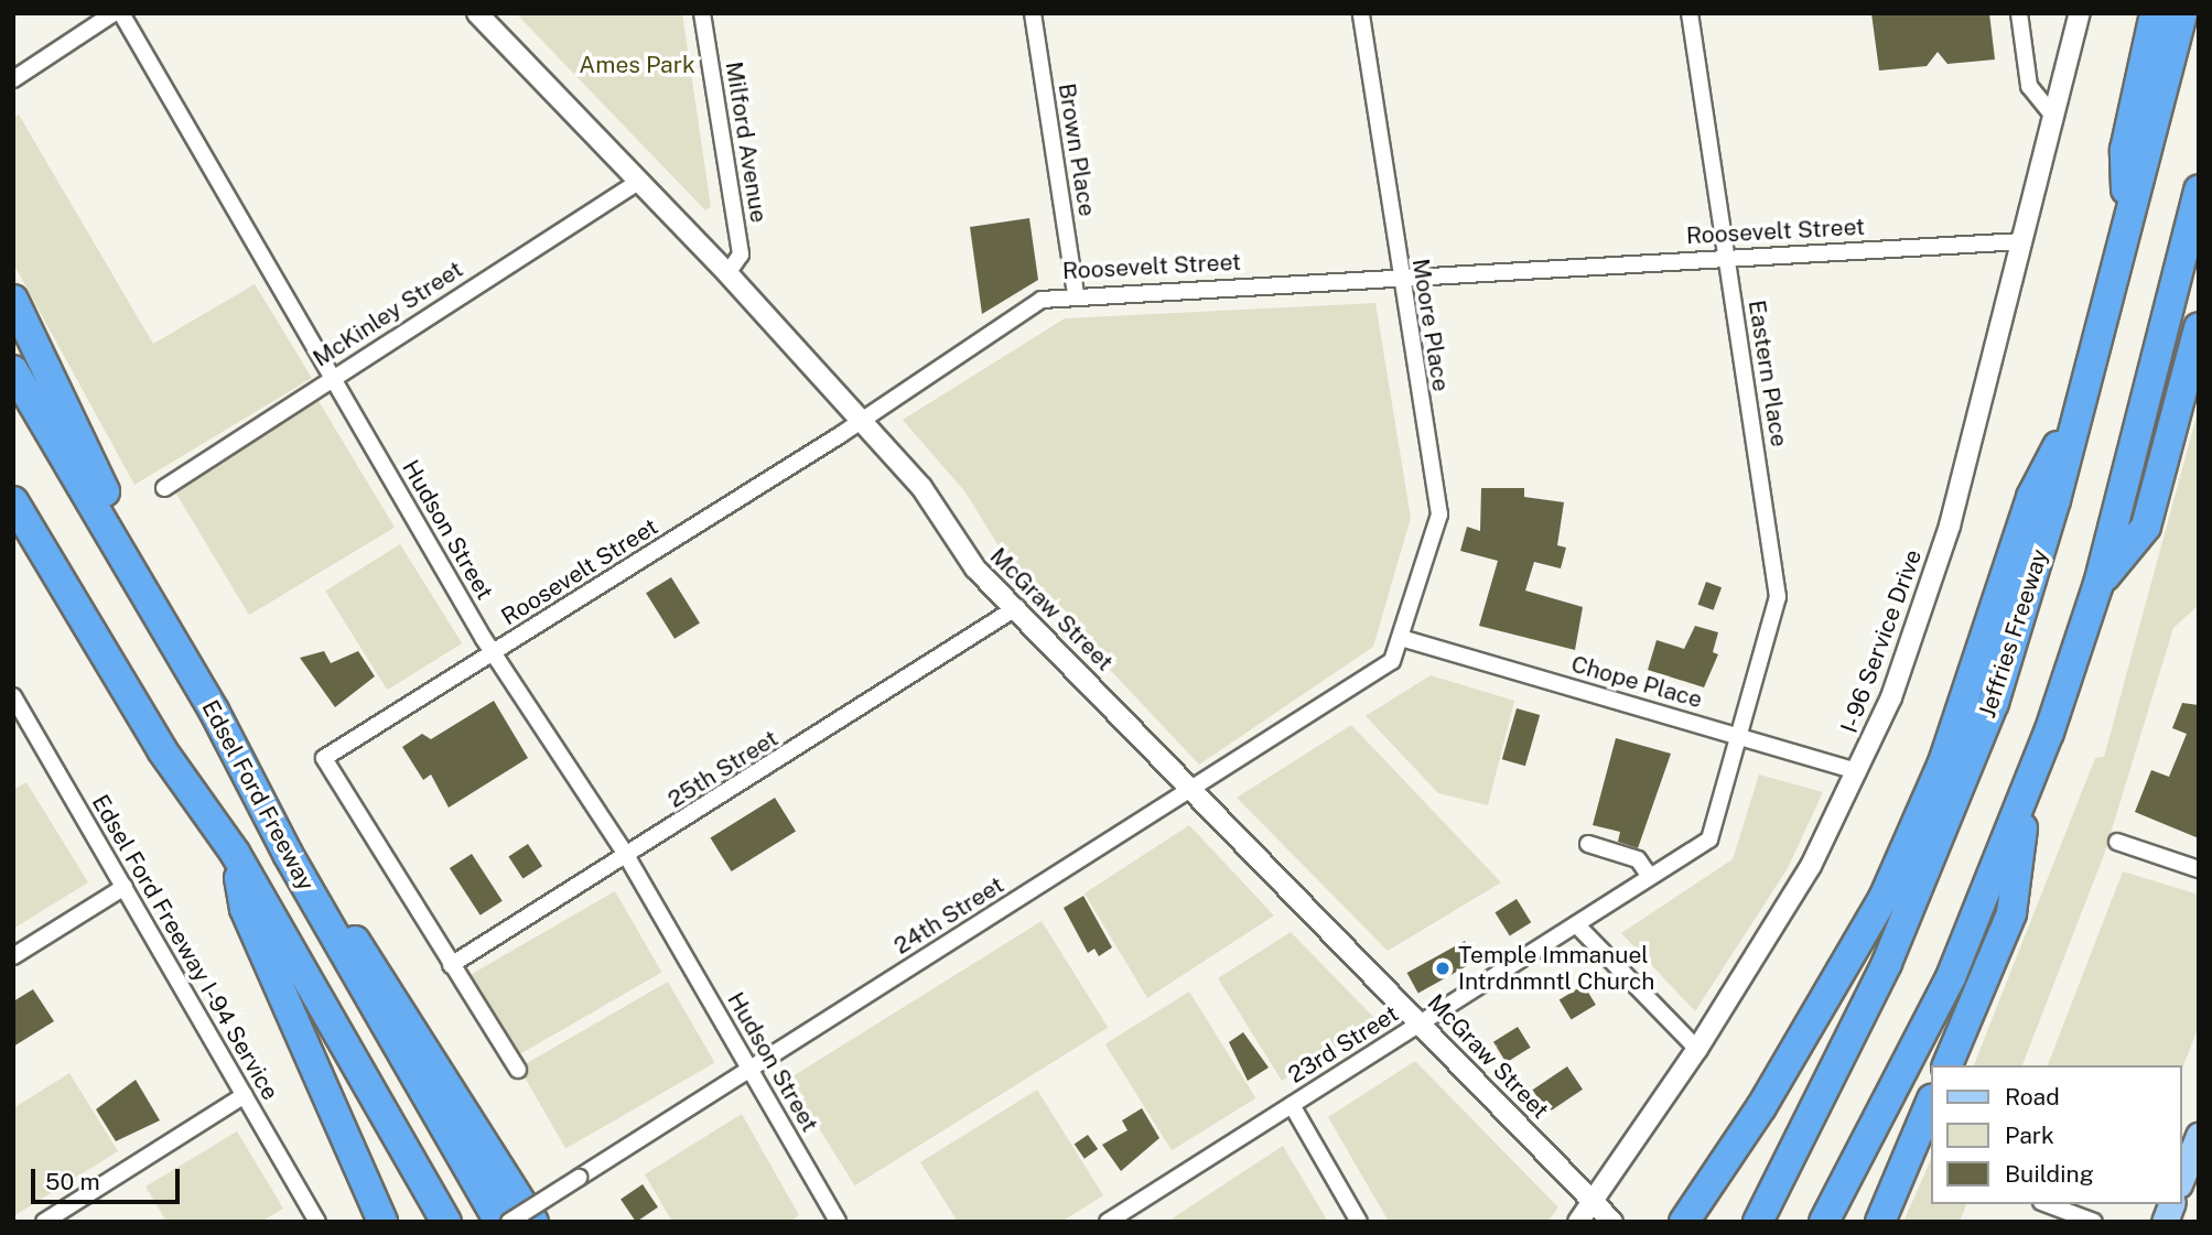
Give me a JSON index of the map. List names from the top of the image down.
{
  "streets": {
    "highway": ["Jeffries Freeway", "Edsel Ford Freeway"],
    "street": [
      "Milford Avenue",
      "Brown Place",
      "Roosevelt Street",
      "McKinley Street",
      "Moore Place",
      "Eastern Place",
      "Hudson Street",
      "McGraw Street",
      "I- 96 Service Drive",
      "Chope Place",
      "25th Street",
      "24th Street",
      "Edsel Ford Freeway I-94 Service",
      "23rd Street"
    ]
  },
  "crossings": [
    ["Milford Avenue", "McGraw Street"],
    ["Brown Place", "Roosevelt Street"],
    ["Roosevelt Street", "Moore Place"],
    ["Roosevelt Street", "Eastern Place"],
    ["Roosevelt Street", "Hudson Street"],
    ["Roosevelt Street", "McGraw Street"],
    ["Roosevelt Street", "I- 96 Service Drive"],
    ["Roosevelt Street", "25th Street"],
    ["McKinley Street", "Hudson Street"],
    ["McKinley Street", "McGraw Street"],
    ["Moore Place", "Chope Place"],
    ["Moore Place", "24th Street"],
    ["Eastern Place", "Chope Place"],
    ["Eastern Place", "23rd Street"],
    ["Hudson Street", "25th Street"],
    ["Hudson Street", "24th Street"],
    ["McGraw Street", "I- 96 Service Drive"],
    ["McGraw Street", "25th Street"],
    ["McGraw Street", "24th Street"],
    ["McGraw Street", "23rd Street"],
    ["I- 96 Service Drive", "Chope Place"],
    ["Chope Place", "24th Street"],
    ["Chope Place", "23rd Street"]
  ],
  "parks": ["Ames Park"],
  "places": ["Temple Immanuel Intrdnmntl Church"],
  "legend": ["Road", "Park", "Building"],
  "scale_bar": "50 m"
}
